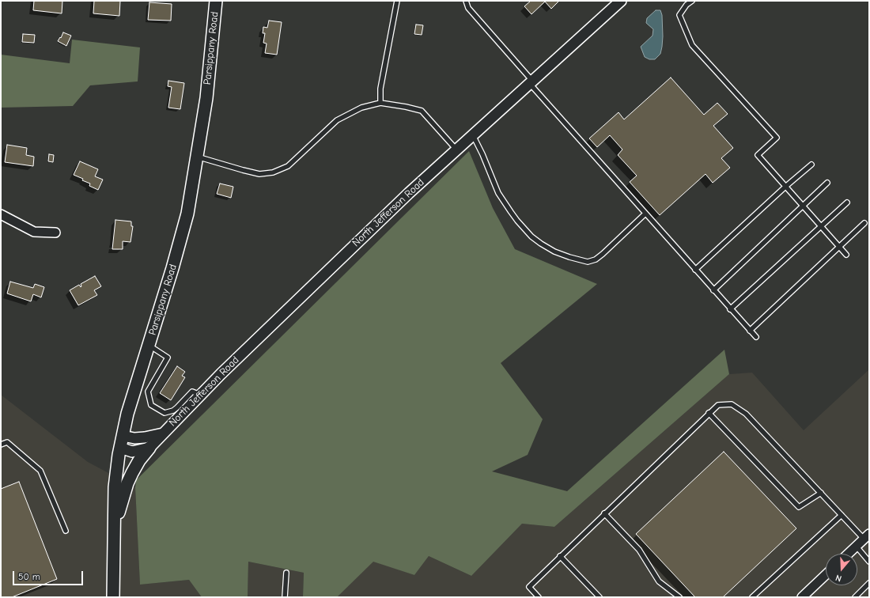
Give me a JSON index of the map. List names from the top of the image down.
{
  "streets": {
    "main road": ["Parsippany Road"],
    "street": ["North Jefferson Road"]
  },
  "crossings": [
    ["Parsippany Road", "North Jefferson Road"]
  ],
  "scale_bar": "50 m",
  "north": "bottom"
}
